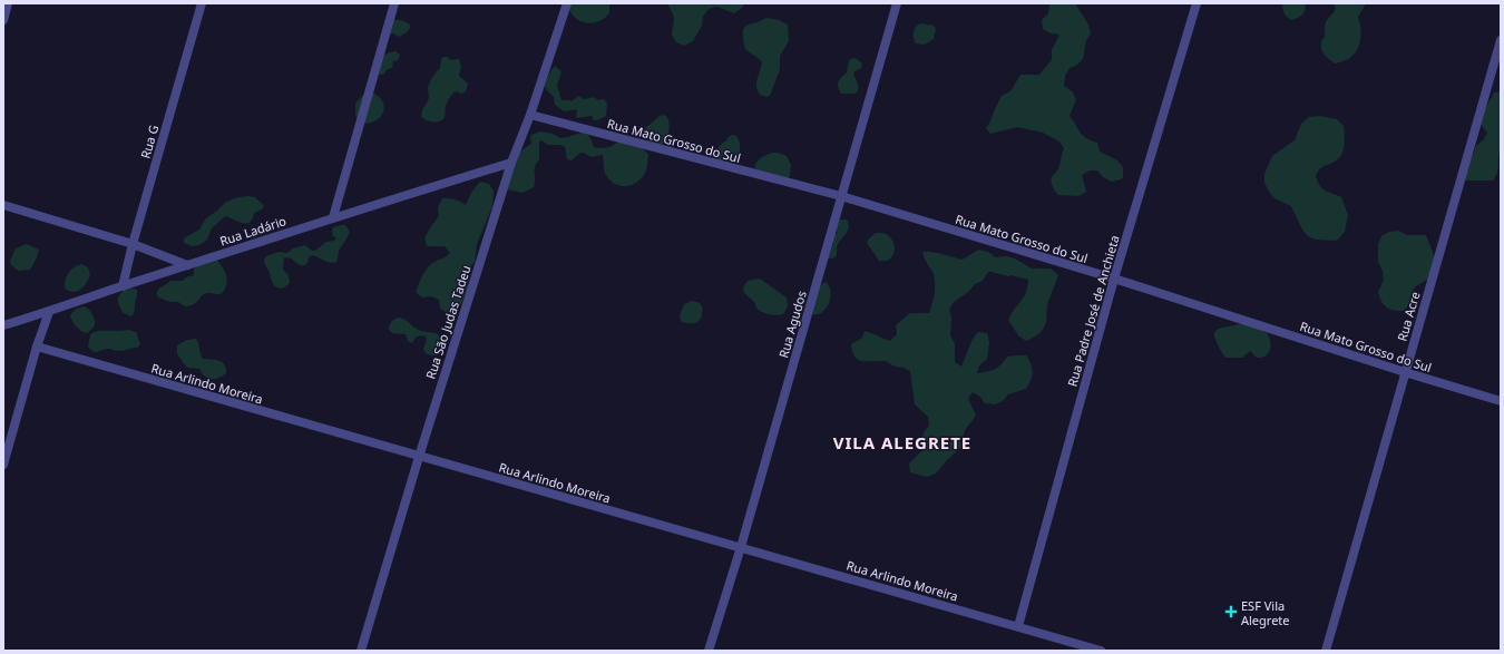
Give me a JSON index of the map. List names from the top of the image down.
{
  "streets": {
    "street": [
      "Rua Mato Grosso do Sul",
      "Rua G",
      "Rua Ladário",
      "Rua Padre José de Anchieta",
      "Rua Acre",
      "Rua São Judas Tadeu",
      "Rua Agudos",
      "Rua Arlindo Moreira"
    ]
  },
  "crossings": [
    ["Rua Mato Grosso do Sul", "Rua Padre José de Anchieta"],
    ["Rua Mato Grosso do Sul", "Rua Acre"],
    ["Rua Mato Grosso do Sul", "Rua São Judas Tadeu"],
    ["Rua Mato Grosso do Sul", "Rua Agudos"],
    ["Rua G", "Rua Ladário"],
    ["Rua Ladário", "Rua São Judas Tadeu"],
    ["Rua Padre José de Anchieta", "Rua Arlindo Moreira"],
    ["Rua São Judas Tadeu", "Rua Arlindo Moreira"],
    ["Rua Agudos", "Rua Arlindo Moreira"]
  ],
  "districts": ["VILA ALEGRETE"],
  "places": {
    "health": ["ESF Vila Alegrete"]
  }
}
